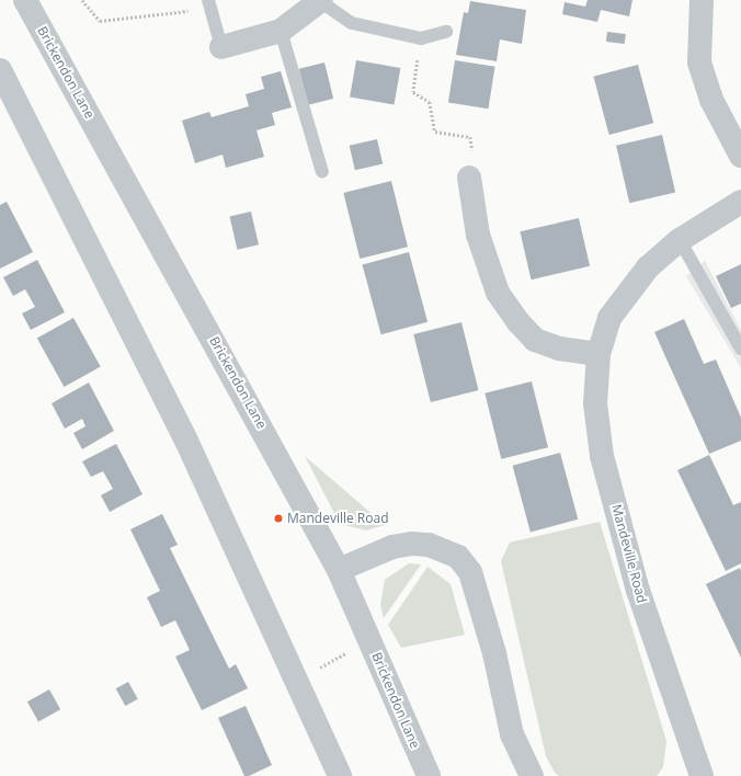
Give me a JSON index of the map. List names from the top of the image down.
{
  "streets": {
    "street": ["Brickendon Lane", "Mandeville Road"]
  },
  "places": ["Mandeville Road"]
}
